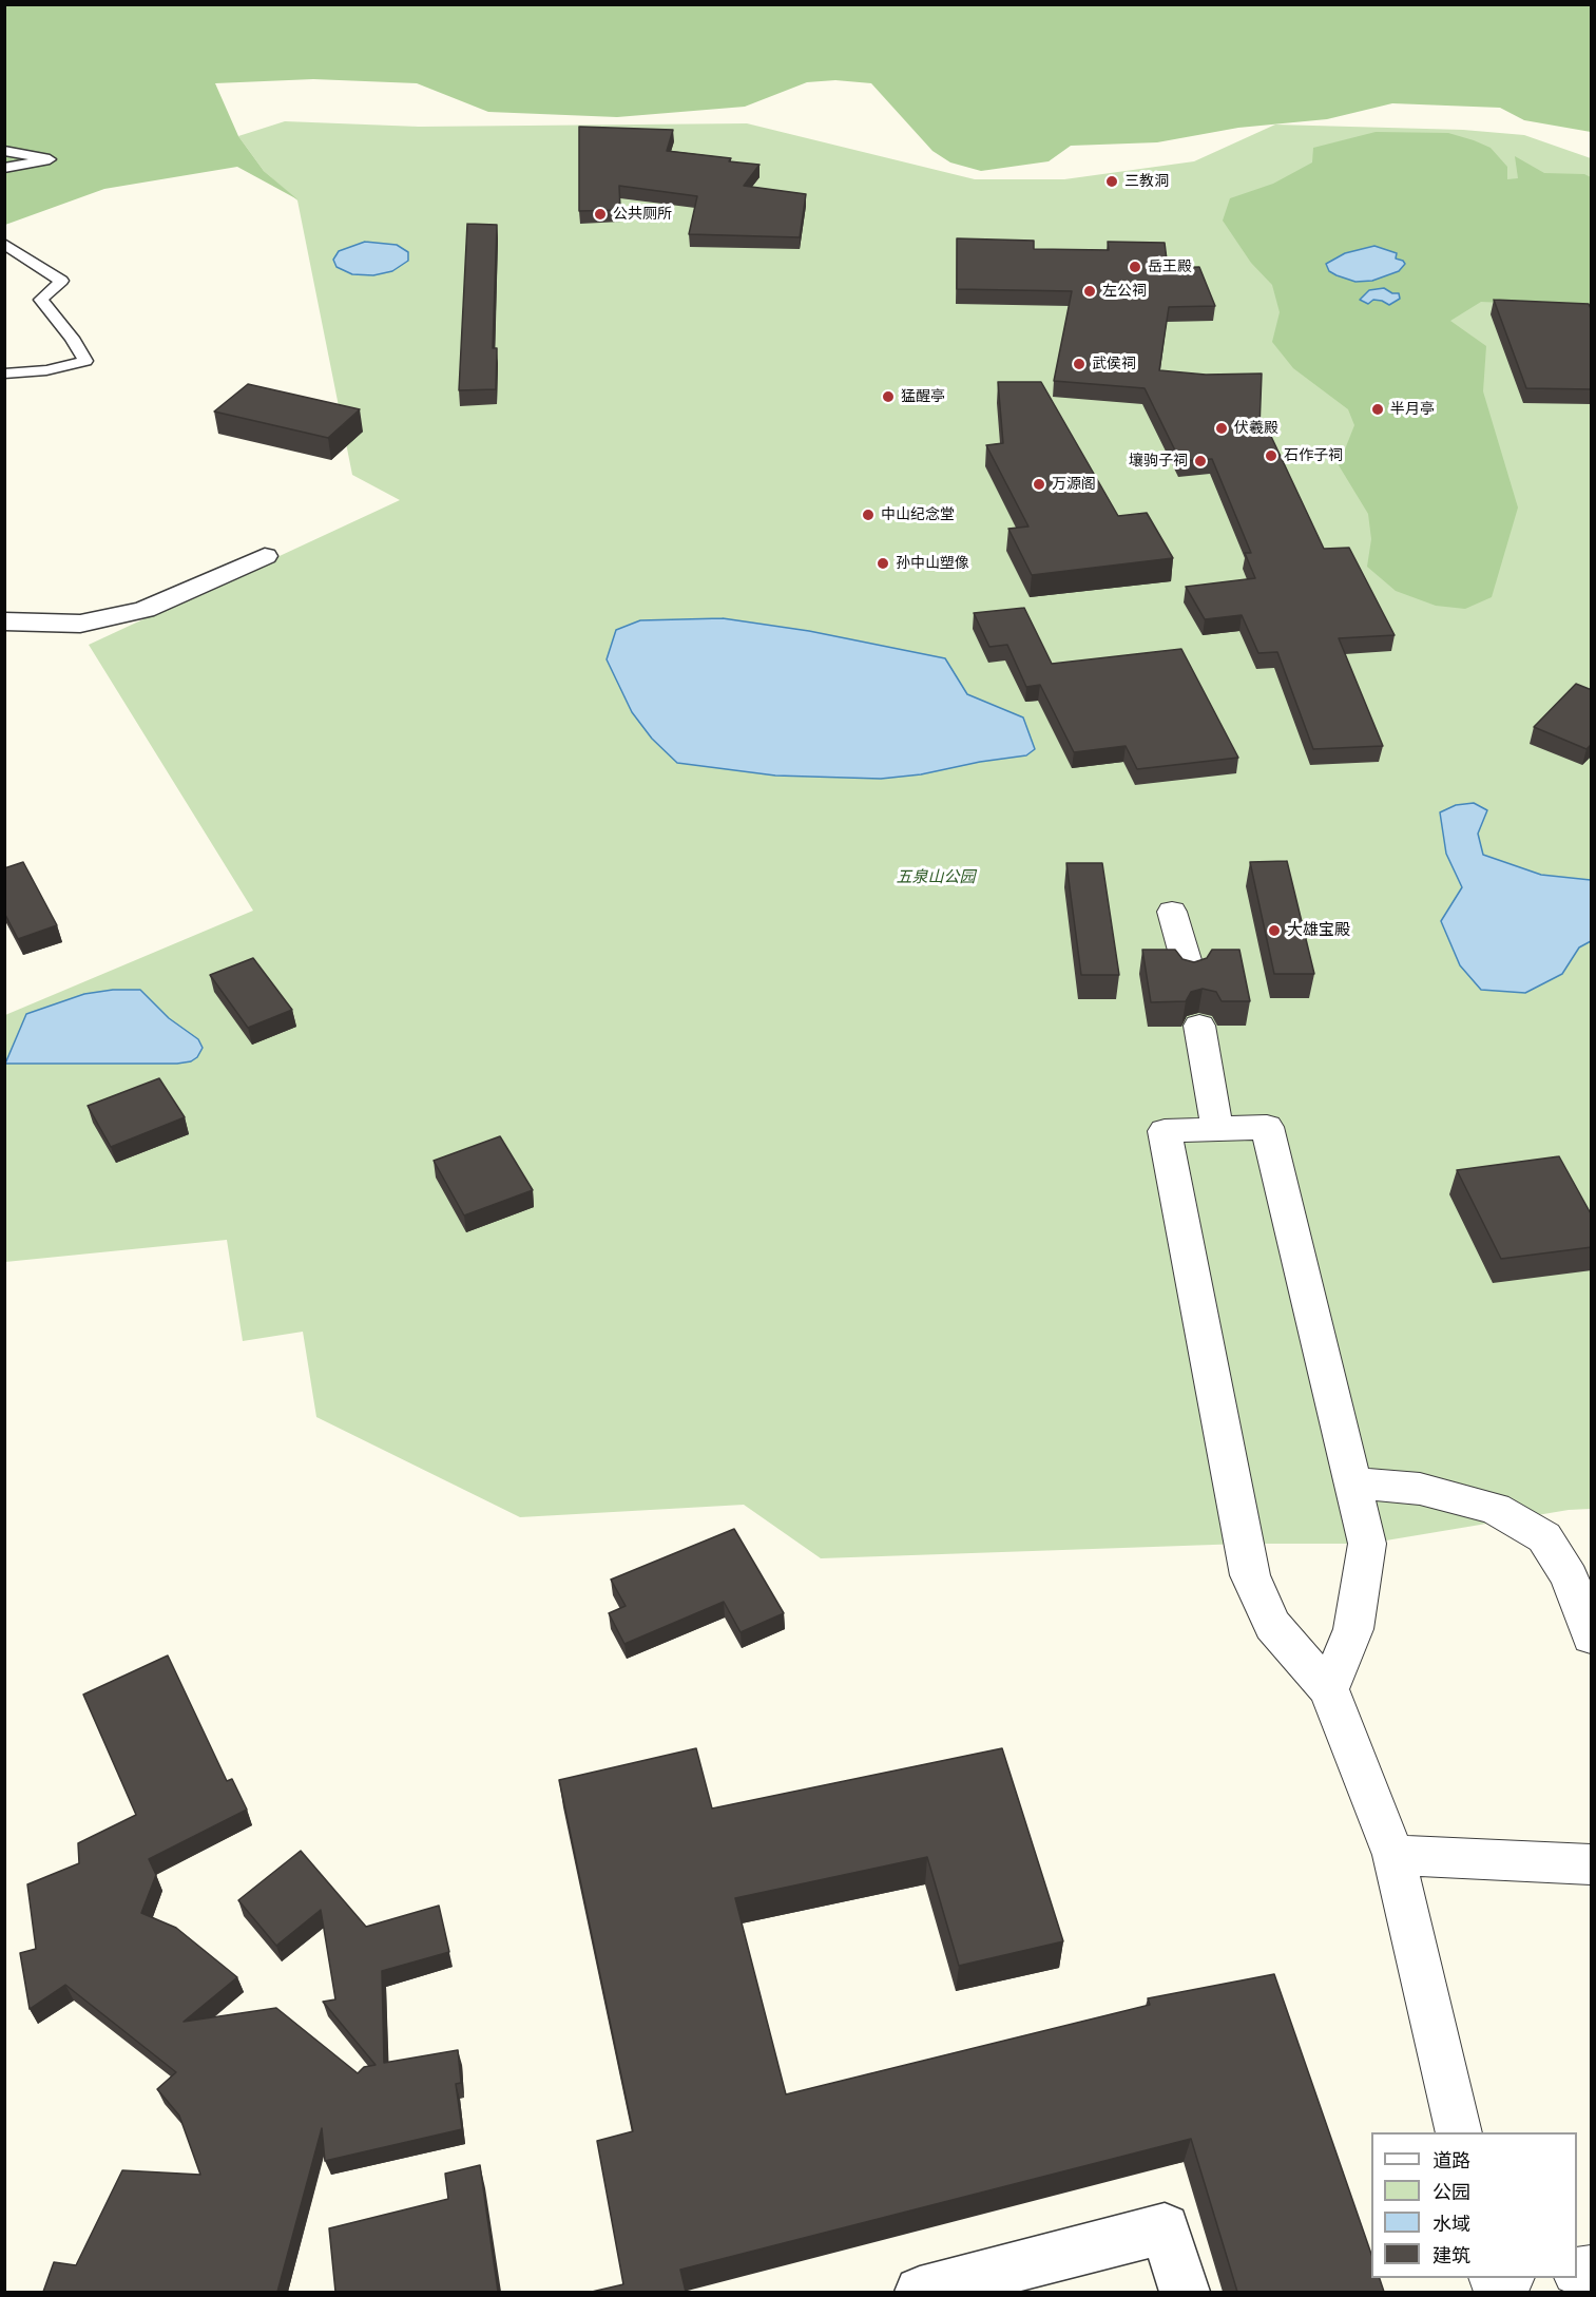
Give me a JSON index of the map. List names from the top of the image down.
{
  "parks": ["五泉山公园"],
  "places": [
    "三教洞",
    "公共厕所",
    "岳王殿",
    "左公祠",
    "武侯祠",
    "猛醒亭",
    "半月亭",
    "伏羲殿",
    "石作子祠",
    "壤驹子祠",
    "万源阁",
    "中山纪念堂",
    "孙中山塑像",
    "大雄宝殿"
  ],
  "legend": [
    "道路",
    "公园",
    "水域",
    "建筑"
  ]
}
